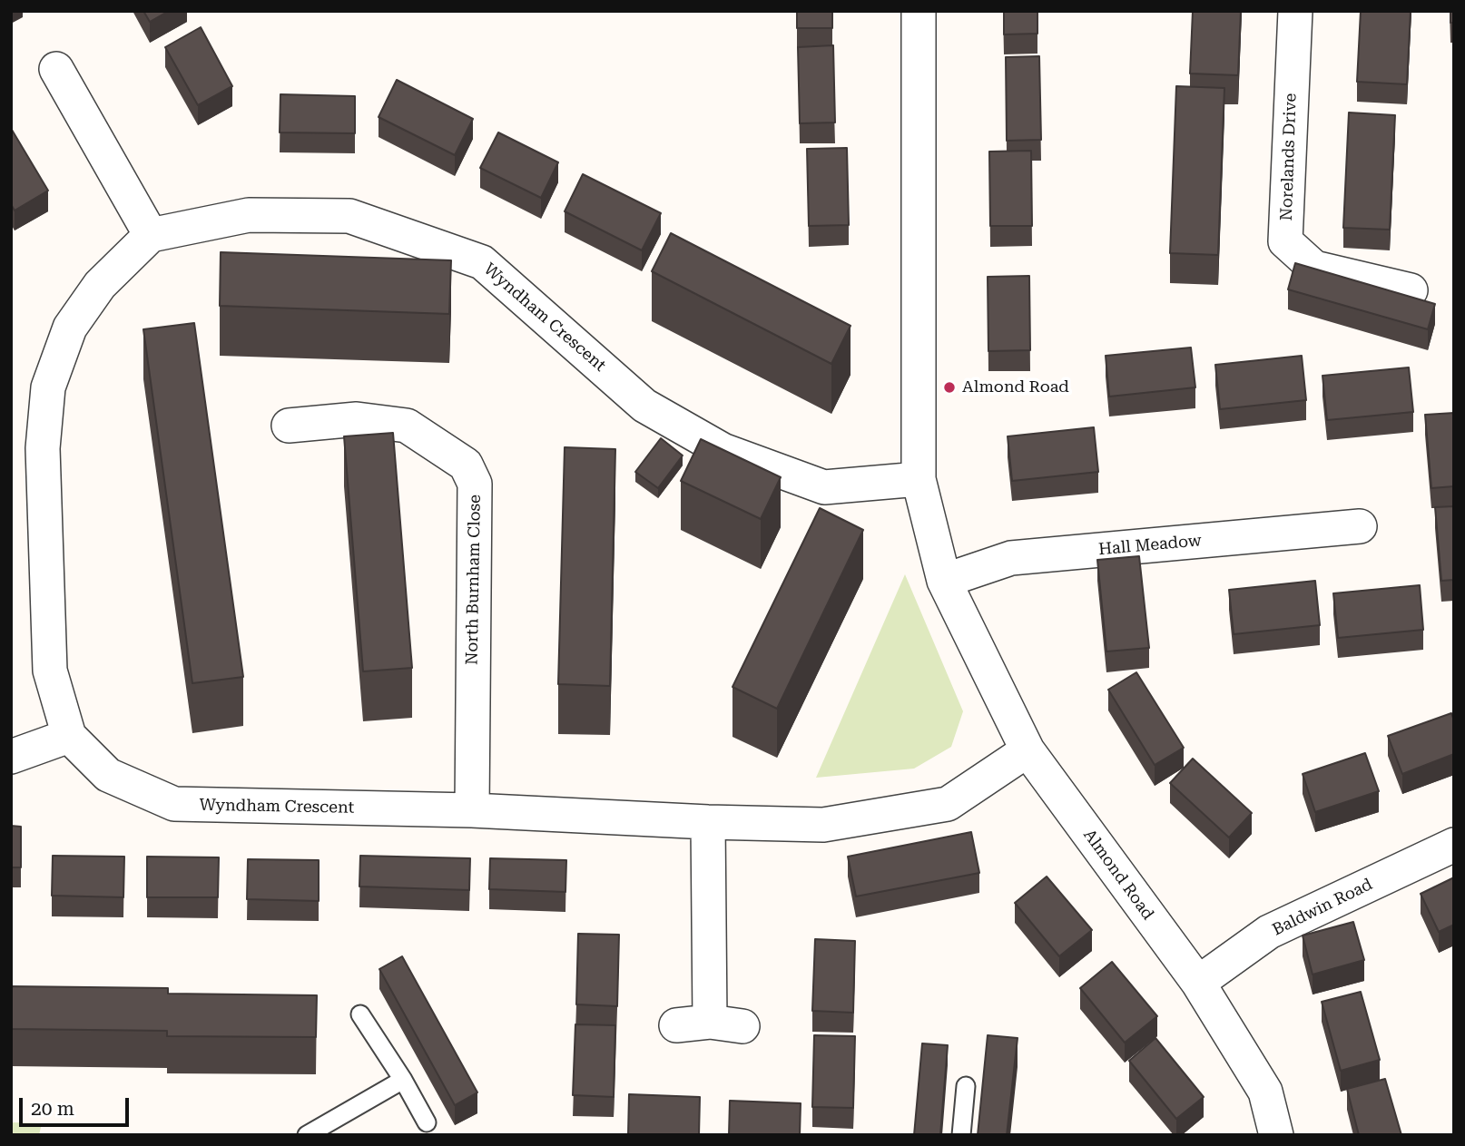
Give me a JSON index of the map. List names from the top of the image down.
{
  "streets": {
    "street": [
      "Norelands Drive",
      "Wyndham Crescent",
      "Hall Meadow",
      "North Burnham Close",
      "Almond Road",
      "Baldwin Road"
    ]
  },
  "crossings": [
    ["Wyndham Crescent", "North Burnham Close"],
    ["Wyndham Crescent", "Almond Road"],
    ["Hall Meadow", "Almond Road"],
    ["Almond Road", "Baldwin Road"]
  ],
  "places": ["Almond Road"],
  "scale_bar": "20 m"
}
